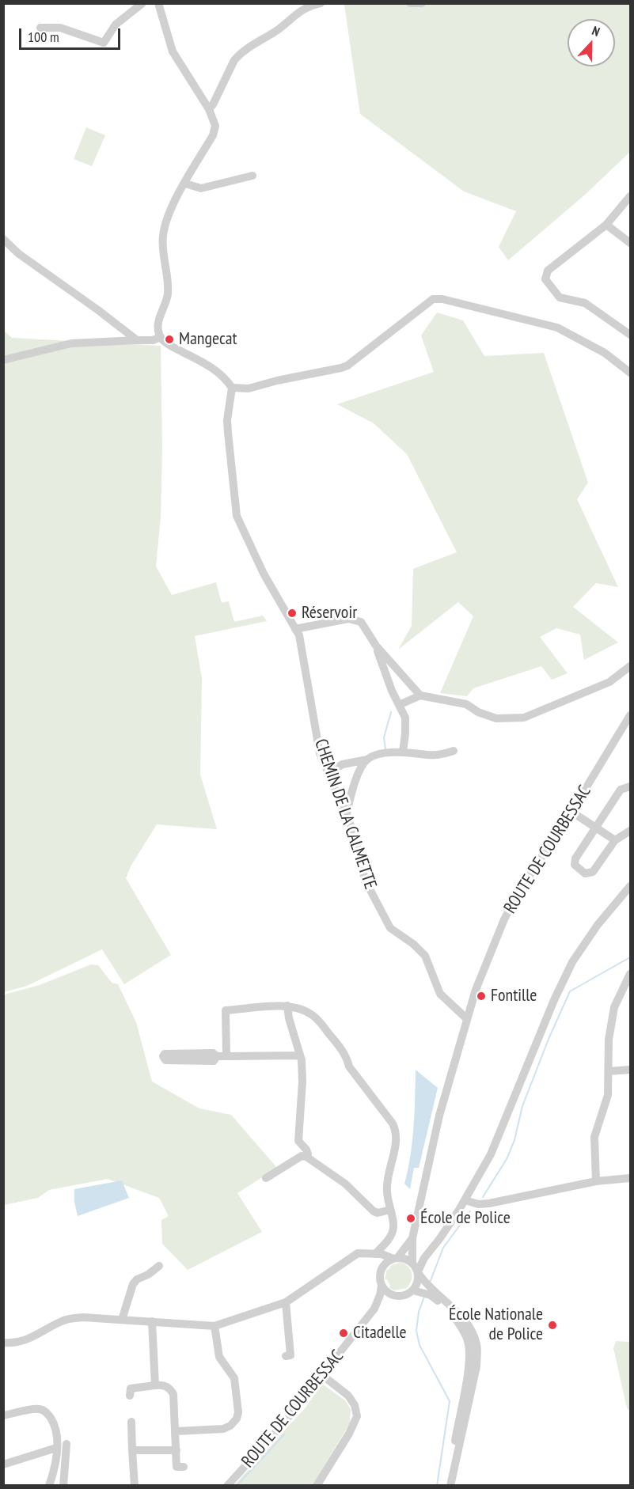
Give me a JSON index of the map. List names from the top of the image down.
{
  "streets": {
    "street": ["CHEMIN DE LA CALMETTE", "ROUTE DE COURBESSAC"]
  },
  "crossings": [
    ["CHEMIN DE LA CALMETTE", "ROUTE DE COURBESSAC"]
  ],
  "places": [
    "Mangecat",
    "Réservoir",
    "Fontille",
    "École de Police",
    "École Nationale de Police",
    "Citadelle"
  ],
  "scale_bar": "100 m",
  "north": "top"
}
